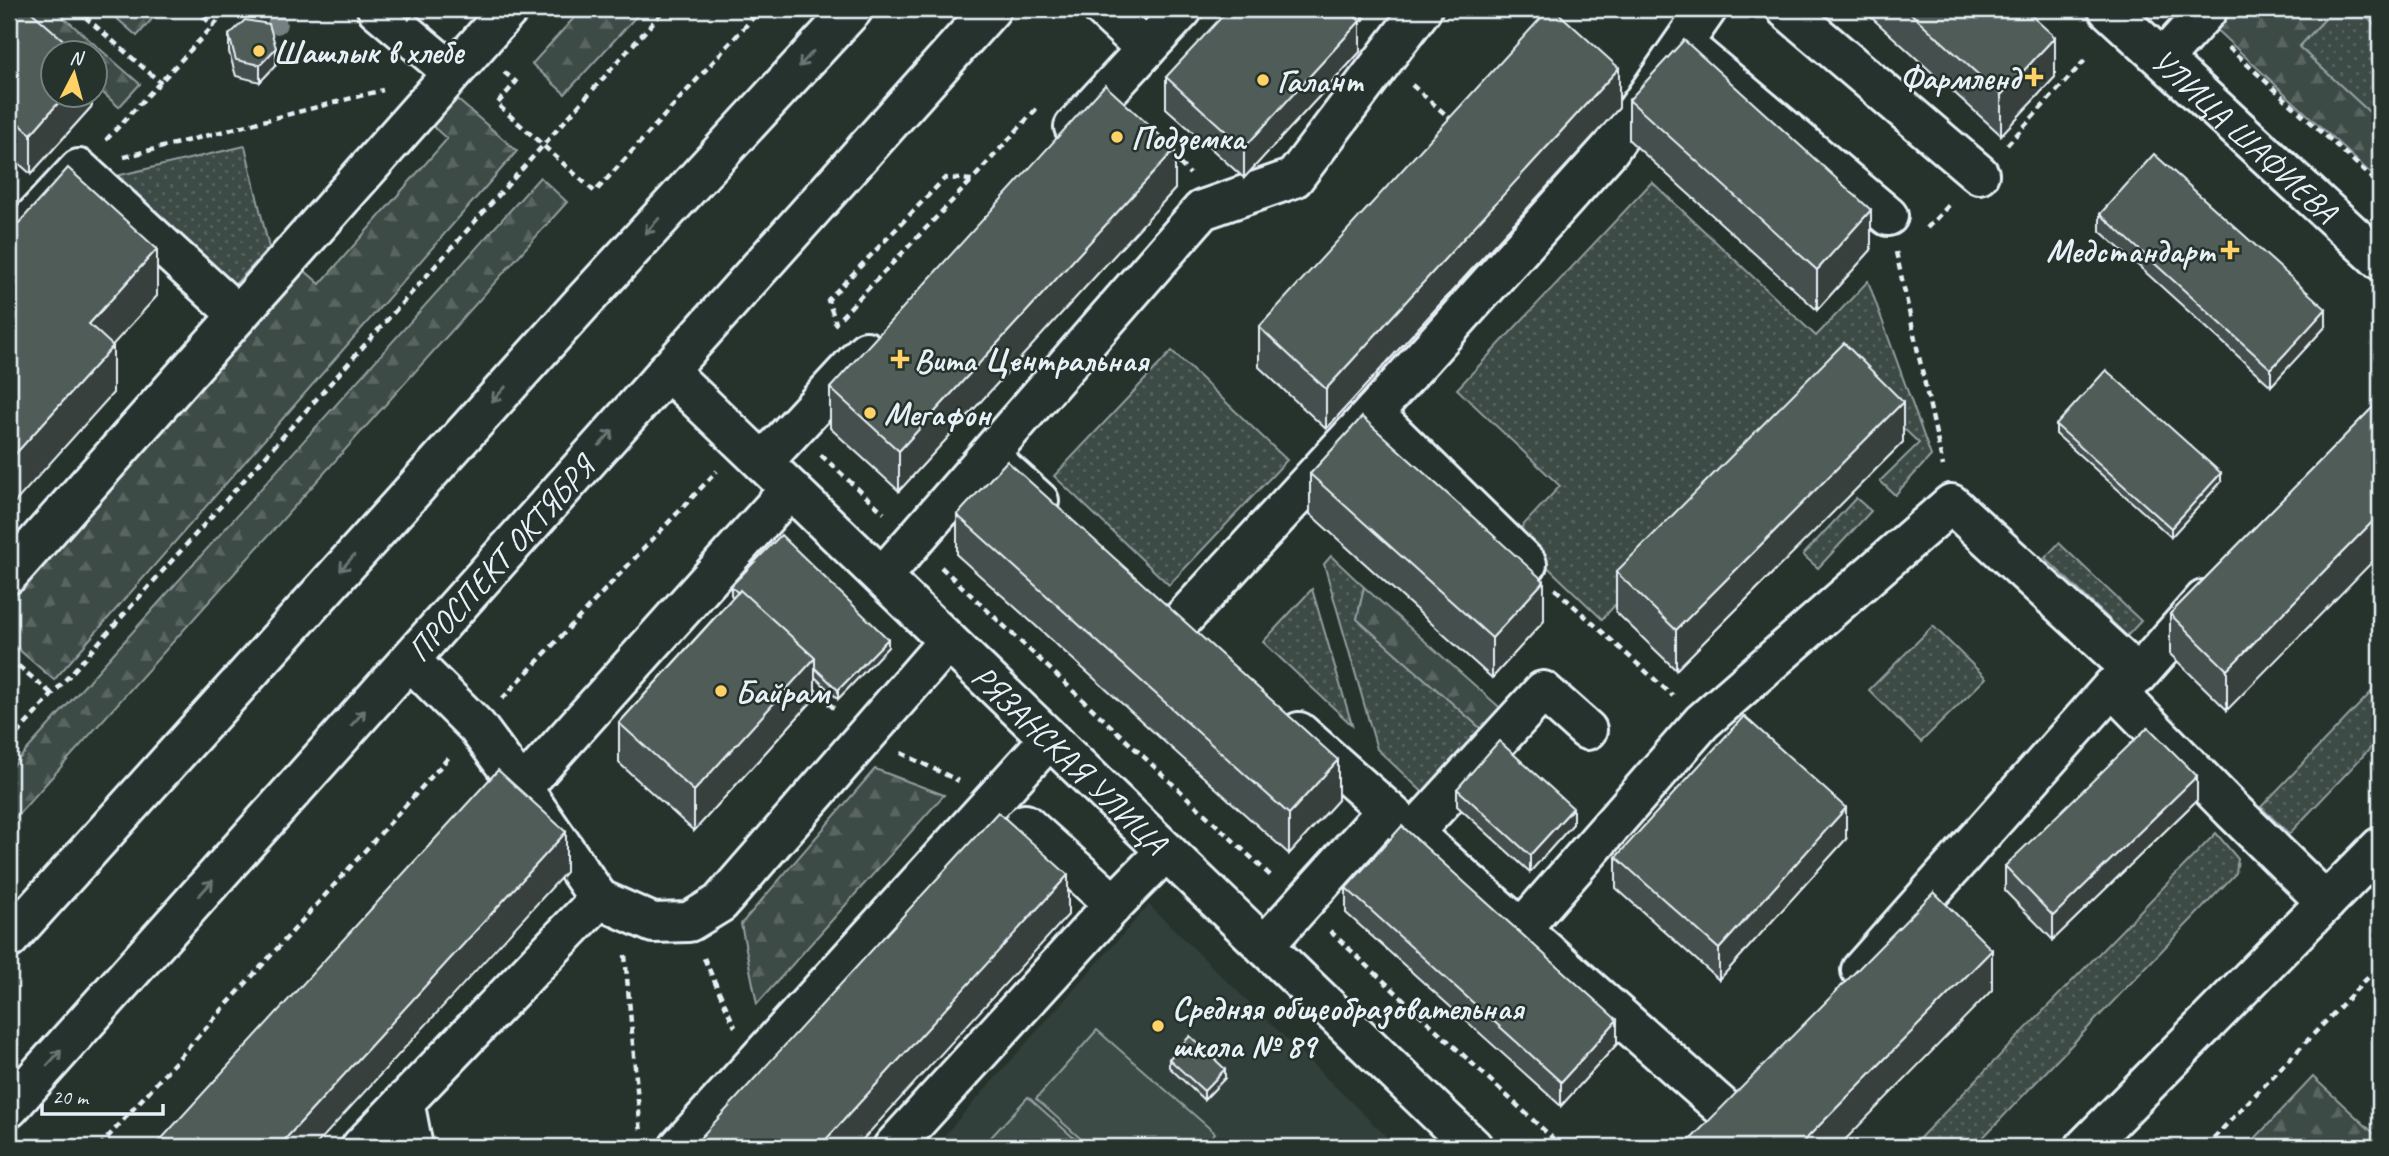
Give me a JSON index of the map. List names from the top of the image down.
{
  "streets": {
    "main road": ["УЛИЦА ШАФИЕВА", "ПРОСПЕКТ ОКТЯБРЯ", "РЯЗАНСКАЯ УЛИЦА"]
  },
  "crossings": [
    ["ПРОСПЕКТ ОКТЯБРЯ", "РЯЗАНСКАЯ УЛИЦА"]
  ],
  "places": {
    "other": [
      "Шашлык в хлебе",
      "Галант",
      "Подземка",
      "Мегафон",
      "Байрам",
      "Средняя общеобразовательная школа № 89"
    ],
    "health": ["Фармленд", "Медстандарт", "Вита Центральная"]
  },
  "scale_bar": "20 m",
  "north": "top"
}
